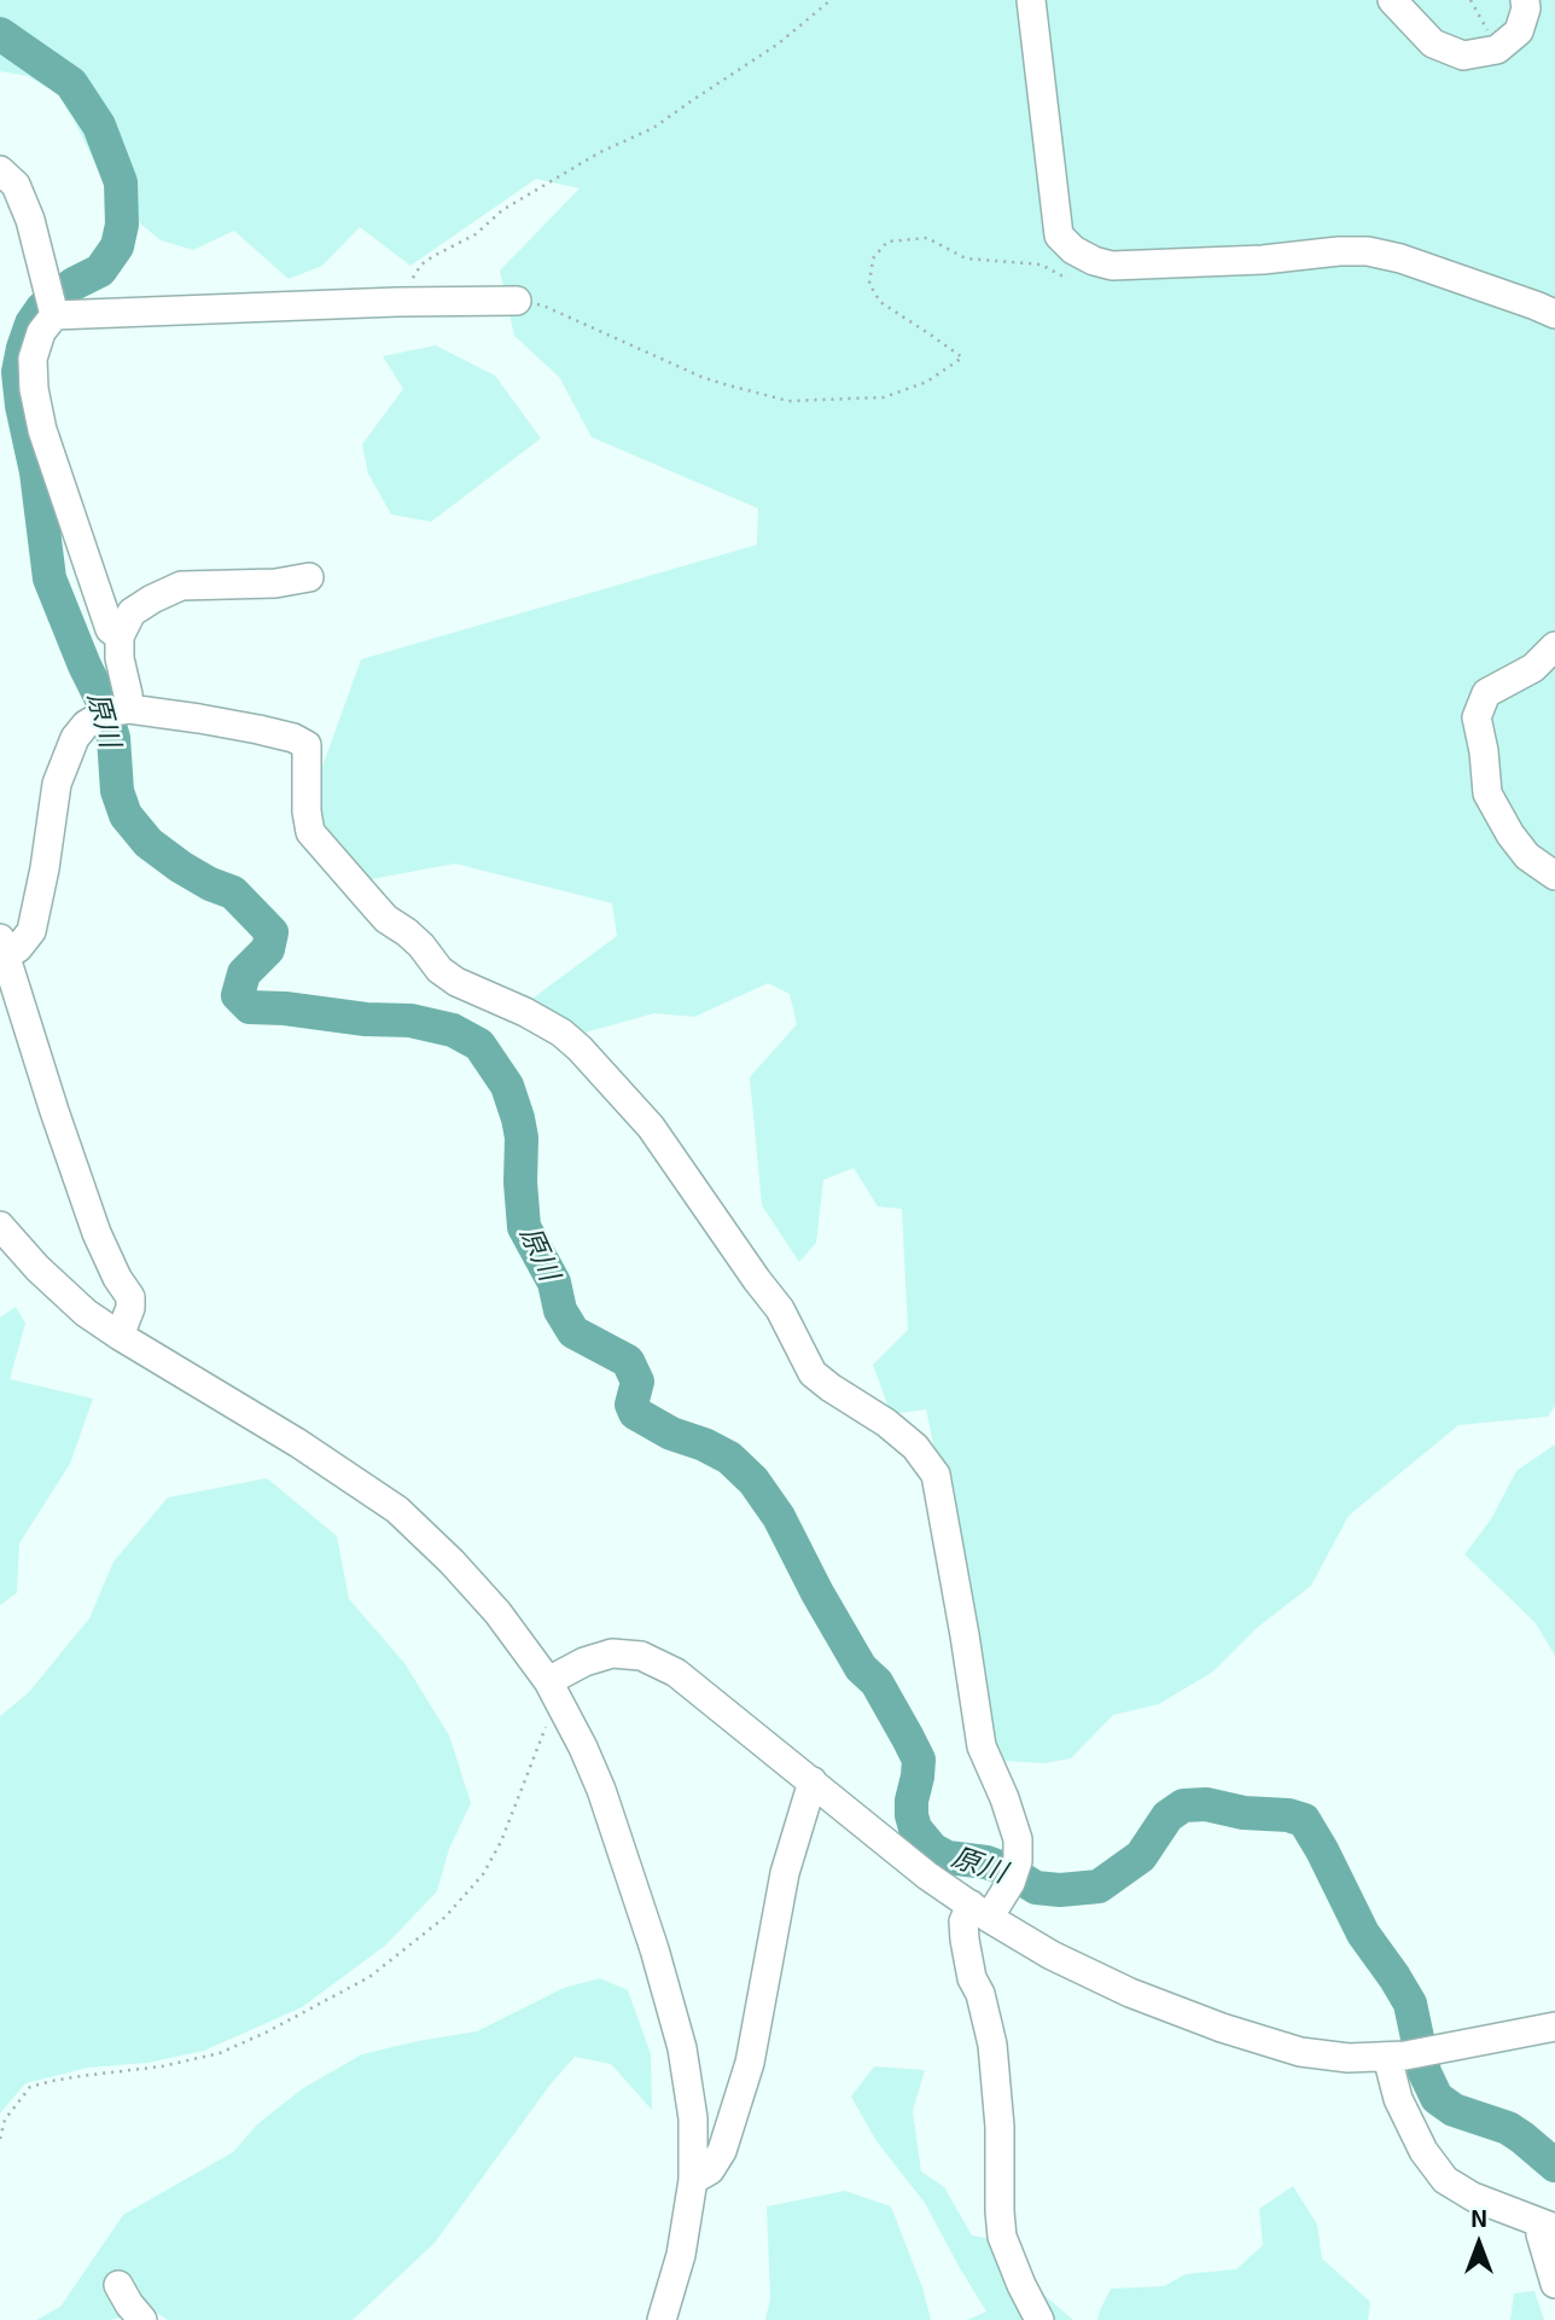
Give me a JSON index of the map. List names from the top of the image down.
{
  "water": ["原川"],
  "north": "top"
}
